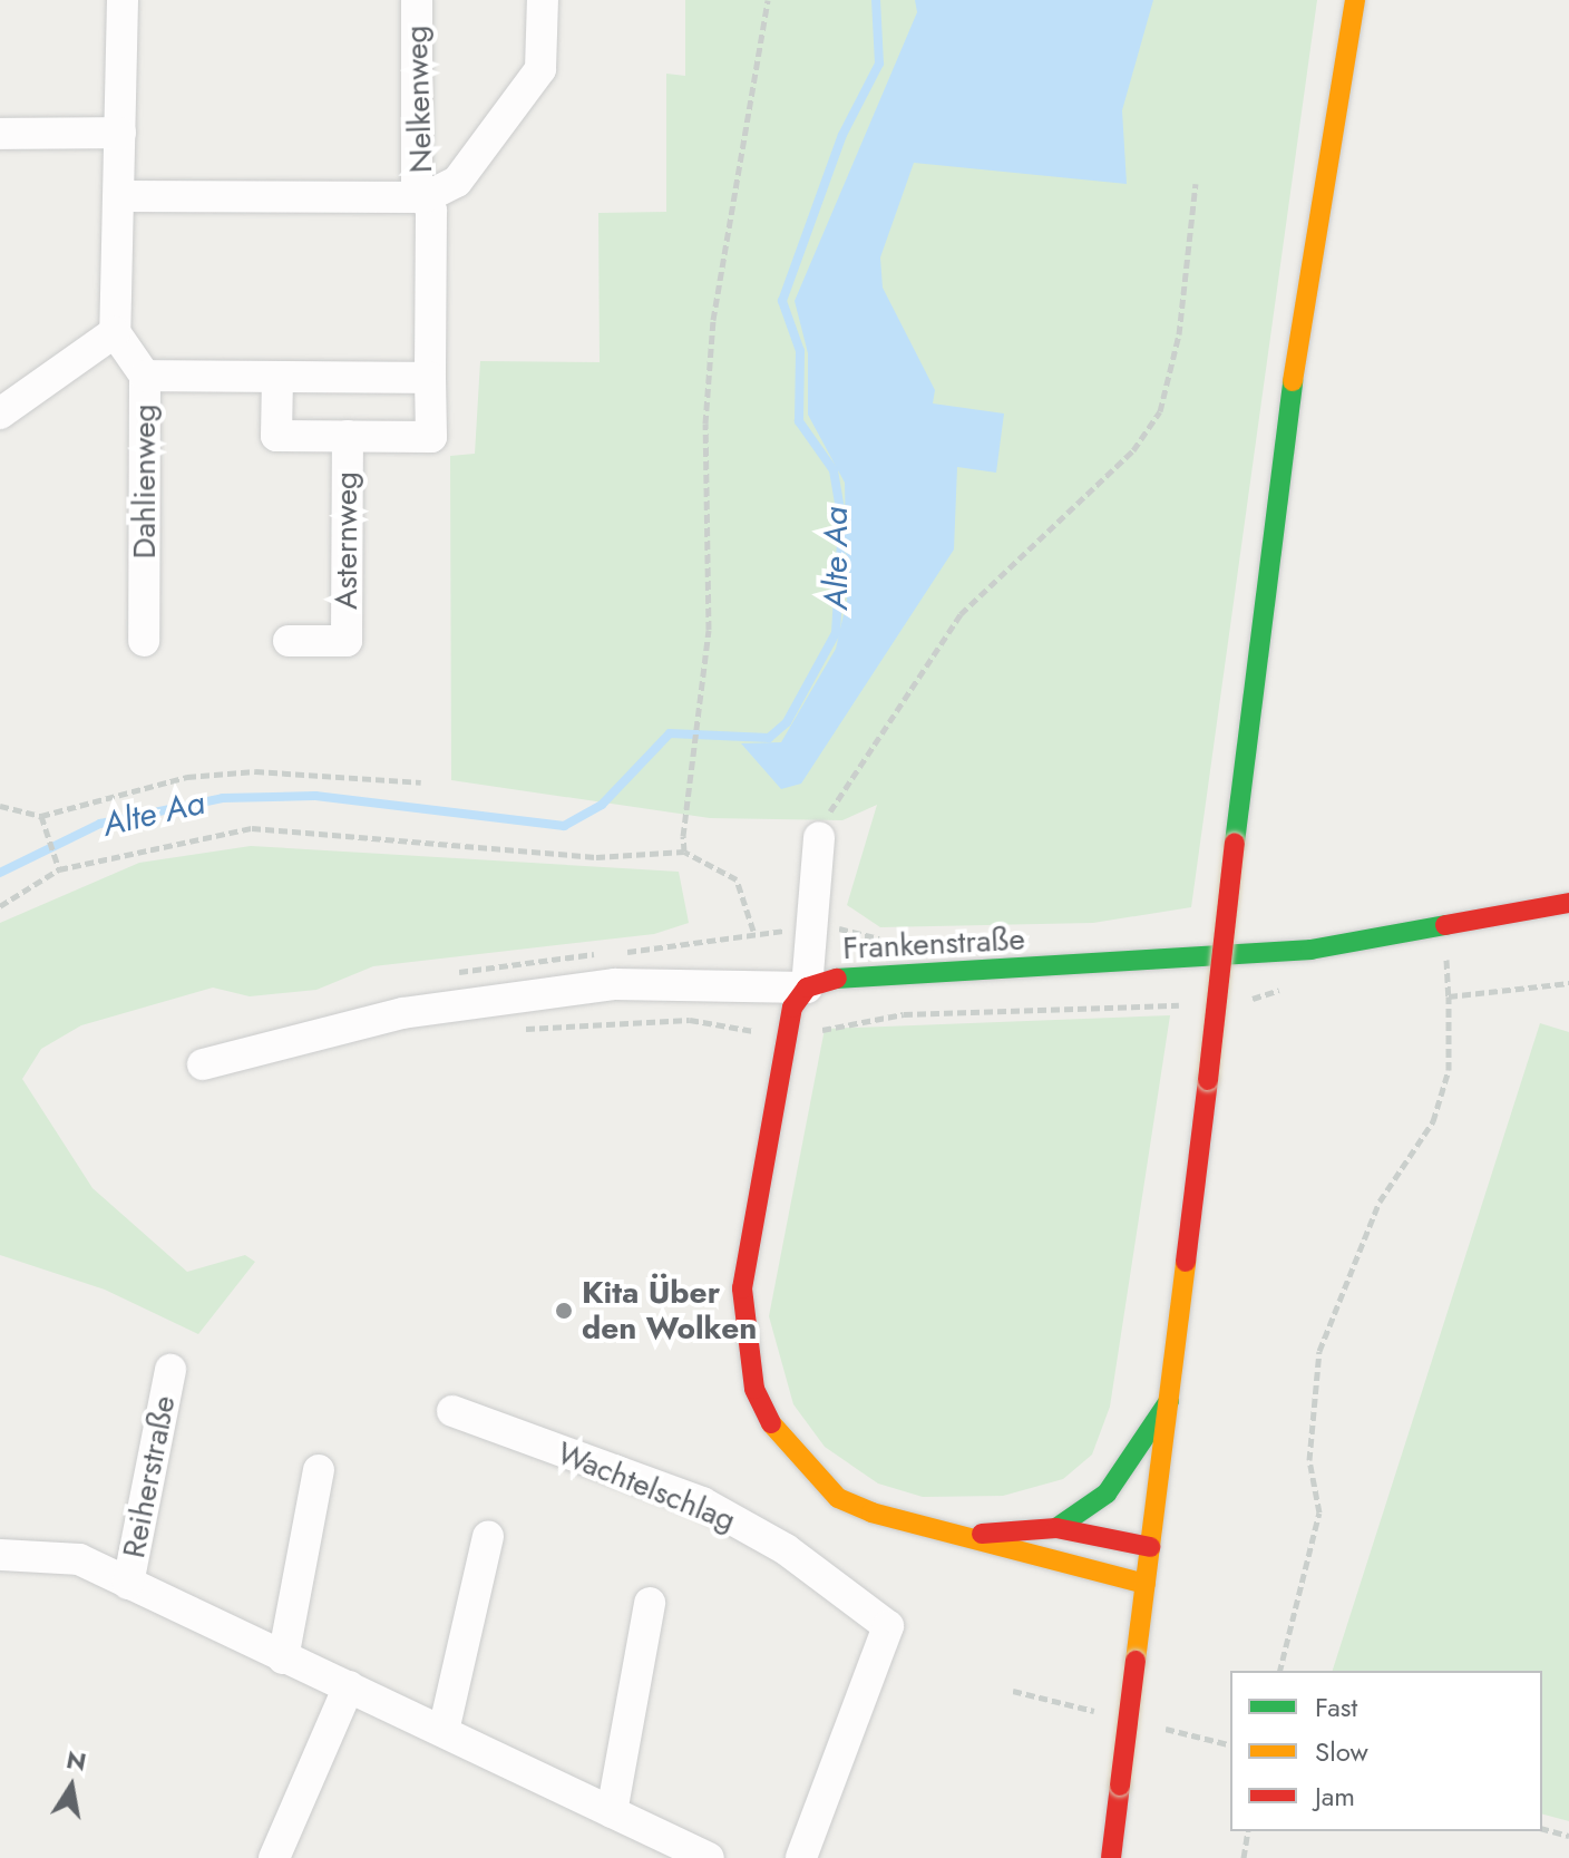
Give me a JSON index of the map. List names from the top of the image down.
{
  "streets": {
    "main road": ["Frankenstraße"],
    "street": [
      "Nelkenweg",
      "Dahlienweg",
      "Asternweg",
      "Reiherstraße",
      "Wachtelschlag"
    ]
  },
  "crossings": [
    ["Nelkenweg", "Asternweg"]
  ],
  "water": ["Alte Aa"],
  "places": ["Kita Über den Wolken"],
  "legend": ["Fast", "Slow", "Jam"],
  "north": "top"
}
